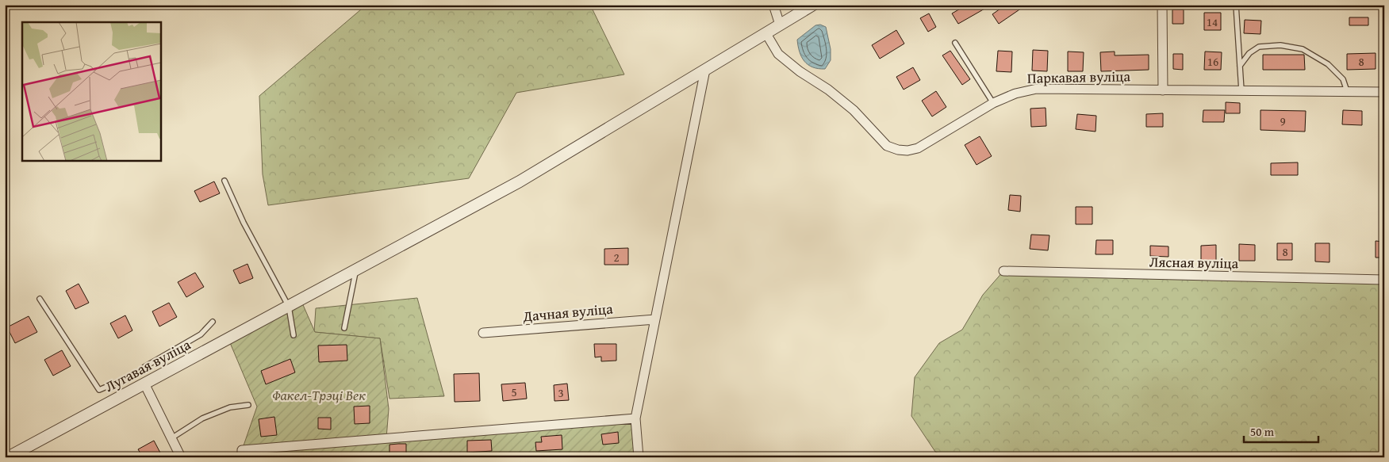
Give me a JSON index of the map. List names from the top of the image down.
{
  "streets": {
    "street": [
      "Паркавая вуліца",
      "Лясная вуліца",
      "Дачная вуліца",
      "Лугавая вуліца"
    ]
  },
  "crossings": [
    ["Паркавая вуліца", "Лугавая вуліца"]
  ],
  "parks": ["Факел-Трэці Век"],
  "house_numbers": [
    "14",
    "16",
    "8",
    "9",
    "8",
    "2",
    "5",
    "3"
  ],
  "scale_bar": "50 m"
}
